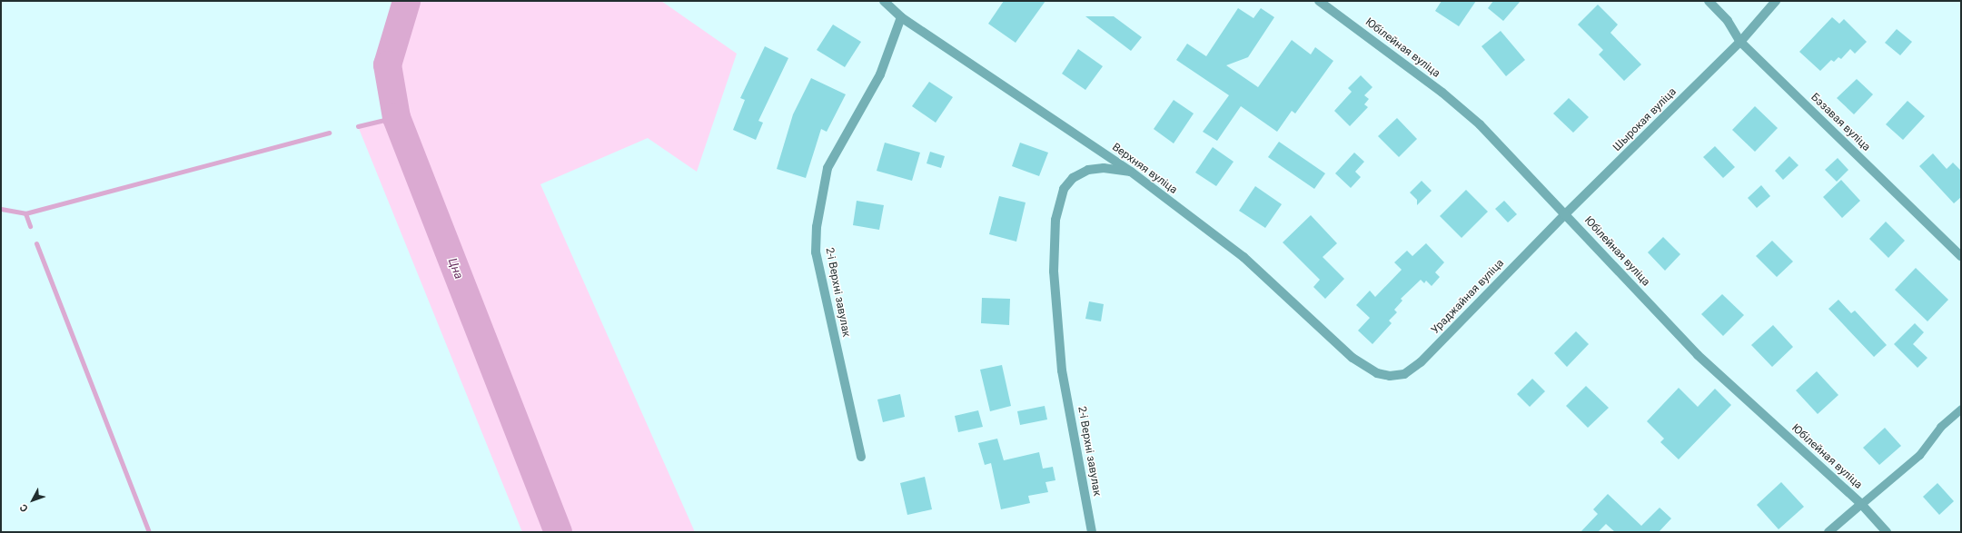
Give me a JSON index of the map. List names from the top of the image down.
{
  "streets": {
    "street": [
      "Юбілейная вуліца",
      "Шырокая вуліца",
      "Бэзавая вуліца",
      "Верхняя вуліца",
      "2-і Верхні завулак",
      "Ураджайная вуліца"
    ]
  },
  "crossings": [
    ["Юбілейная вуліца", "Шырокая вуліца"],
    ["Юбілейная вуліца", "Ураджайная вуліца"],
    ["Шырокая вуліца", "Бэзавая вуліца"],
    ["Шырокая вуліца", "Ураджайная вуліца"],
    ["Верхняя вуліца", "2-і Верхні завулак"],
    ["Верхняя вуліца", "Ураджайная вуліца"]
  ],
  "water": ["Цна"],
  "north": "bottom left"
}
